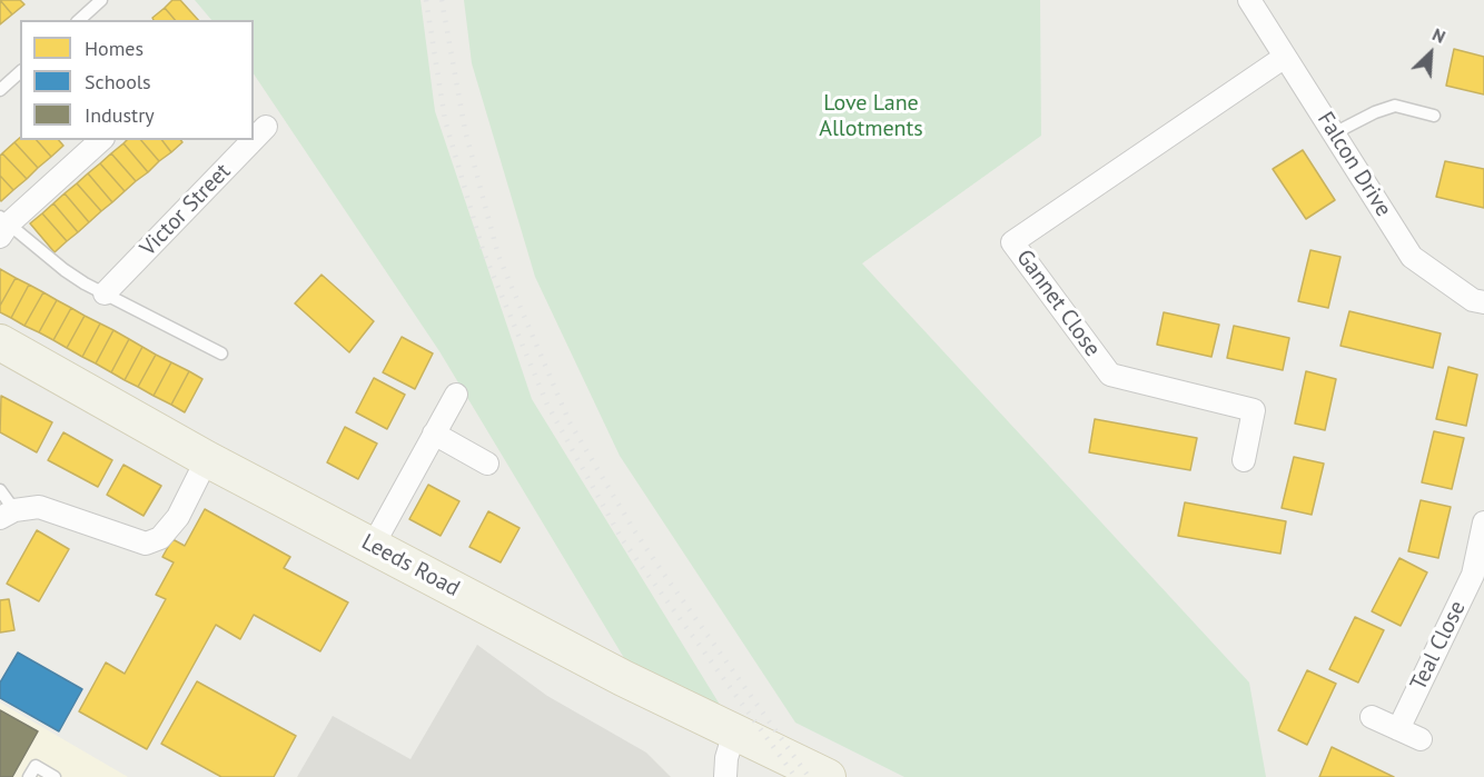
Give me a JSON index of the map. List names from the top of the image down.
{
  "streets": {
    "main road": ["Leeds Road"],
    "street": [
      "Falcon Drive",
      "Victor Street",
      "Gannet Close",
      "Teal Close"
    ]
  },
  "crossings": [
    ["Falcon Drive", "Gannet Close"]
  ],
  "parks": ["Love Lane Allotments"],
  "legend": ["Homes", "Schools", "Industry"],
  "north": "top right"
}
